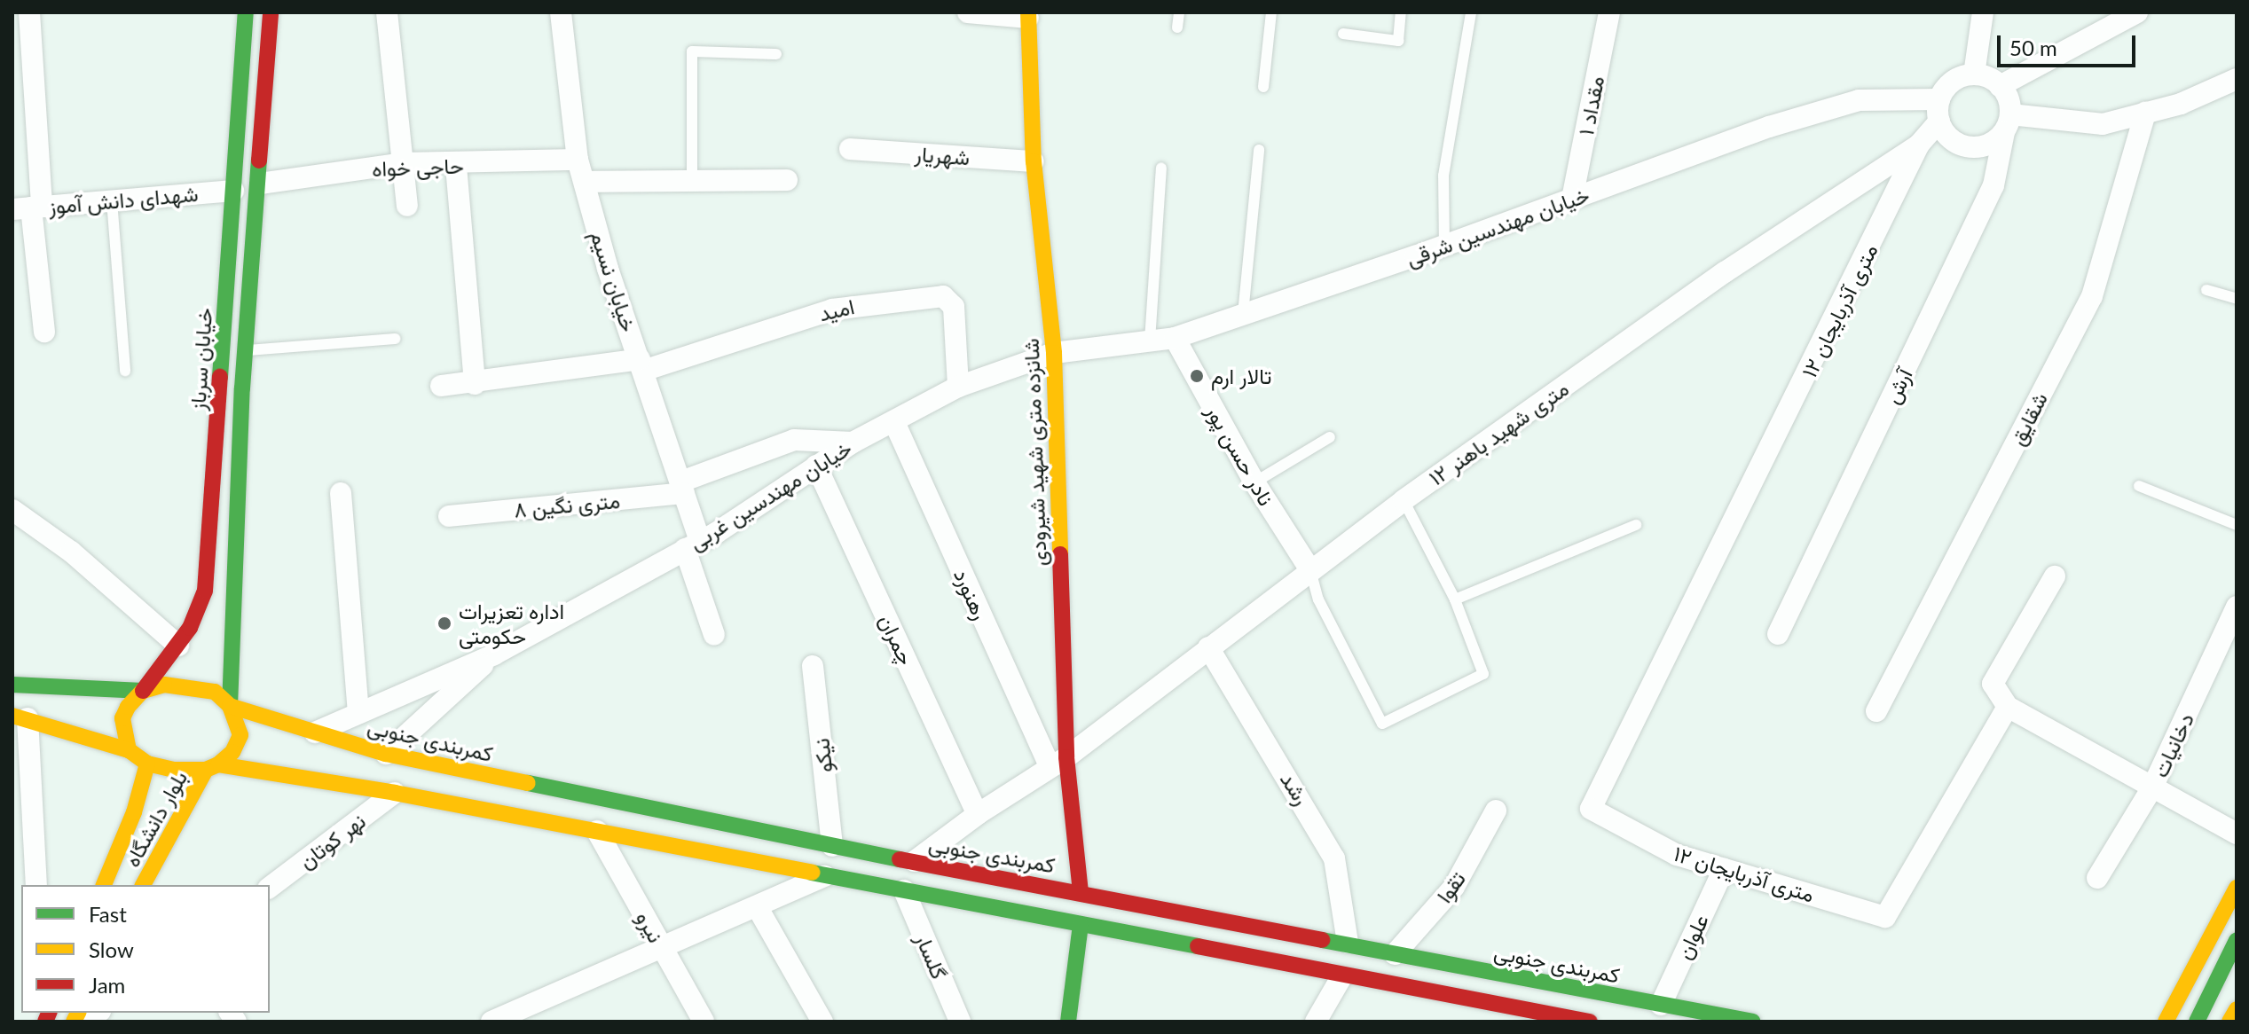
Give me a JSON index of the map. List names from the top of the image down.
{
  "streets": {
    "main road": [
      "خیابان سرباز",
      "شانزده متری شهید شیرودی",
      "کمربندی جنوبی",
      "بلوار دانشگاه"
    ],
    "street": [
      "مقداد ۱",
      "شهریار",
      "حاجی خواه",
      "شهدای دانش آموز",
      "خیابان مهندسین شرقی",
      "خیابان نسیم",
      "امید",
      "۱۲ متری آذربایجان",
      "آرش",
      "شقایق",
      "۱۲ متری شهید باهنر",
      "نادر حسن پور",
      "خیابان مهندسین غربی",
      "۸ متری نگین",
      "رهنورد",
      "چمران",
      "دخانیات",
      "نیکو",
      "رشد",
      "نهر کوتان",
      "تقوا",
      "نیرو",
      "علوان",
      "گلسار"
    ]
  },
  "crossings": [
    ["مقداد ۱", "خیابان مهندسین شرقی"],
    ["شهریار", "شانزده متری شهید شیرودی"],
    ["حاجی خواه", "خیابان نسیم"],
    ["حاجی خواه", "خیابان سرباز"],
    ["شهدای دانش آموز", "خیابان سرباز"],
    ["خیابان مهندسین شرقی", "آرش"],
    ["خیابان مهندسین شرقی", "۱۲ متری شهید باهنر"],
    ["خیابان مهندسین شرقی", "شانزده متری شهید شیرودی"],
    ["خیابان مهندسین شرقی", "نادر حسن پور"],
    ["خیابان مهندسین شرقی", "خیابان مهندسین غربی"],
    ["خیابان نسیم", "امید"],
    ["خیابان نسیم", "خیابان مهندسین غربی"],
    ["خیابان نسیم", "۸ متری نگین"],
    ["امید", "خیابان مهندسین غربی"],
    ["۱۲ متری آذربایجان", "۱۲ متری شهید باهنر"],
    ["۱۲ متری آذربایجان", "علوان"],
    ["خیابان سرباز", "کمربندی جنوبی"],
    ["خیابان سرباز", "بلوار دانشگاه"],
    ["آرش", "۱۲ متری شهید باهنر"],
    ["۱۲ متری شهید باهنر", "شانزده متری شهید شیرودی"],
    ["۱۲ متری شهید باهنر", "نادر حسن پور"],
    ["۱۲ متری شهید باهنر", "رهنورد"],
    ["۱۲ متری شهید باهنر", "چمران"],
    ["۱۲ متری شهید باهنر", "کمربندی جنوبی"],
    ["۱۲ متری شهید باهنر", "رشد"],
    ["شانزده متری شهید شیرودی", "خیابان مهندسین غربی"],
    ["شانزده متری شهید شیرودی", "رهنورد"],
    ["شانزده متری شهید شیرودی", "کمربندی جنوبی"],
    ["خیابان مهندسین غربی", "۸ متری نگین"],
    ["خیابان مهندسین غربی", "رهنورد"],
    ["خیابان مهندسین غربی", "چمران"],
    ["کمربندی جنوبی", "نیکو"],
    ["کمربندی جنوبی", "رشد"],
    ["کمربندی جنوبی", "بلوار دانشگاه"],
    ["کمربندی جنوبی", "تقوا"],
    ["کمربندی جنوبی", "علوان"]
  ],
  "places": ["تالار ارم", "اداره تعزیرات حکومتی"],
  "legend": ["Fast", "Slow", "Jam"],
  "scale_bar": "50 m"
}
